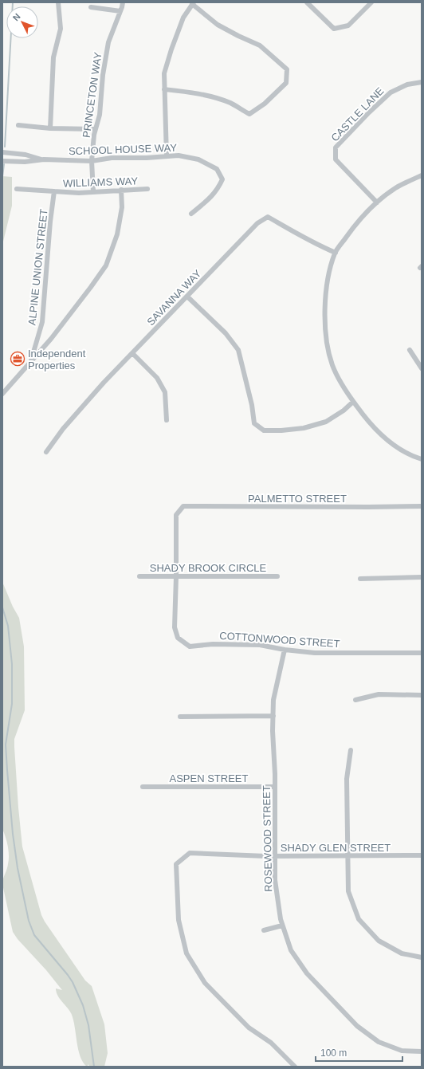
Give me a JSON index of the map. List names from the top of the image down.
{
  "streets": {
    "street": [
      "PRINCETON WAY",
      "CASTLE LANE",
      "SCHOOL HOUSE WAY",
      "WILLIAMS WAY",
      "ALPINE UNION STREET",
      "SAVANNA WAY",
      "PALMETTO STREET",
      "SHADY BROOK CIRCLE",
      "COTTONWOOD STREET",
      "ASPEN STREET",
      "ROSEWOOD STREET",
      "SHADY GLEN STREET"
    ]
  },
  "crossings": [
    ["PRINCETON WAY", "SCHOOL HOUSE WAY"],
    ["PRINCETON WAY", "WILLIAMS WAY"],
    ["WILLIAMS WAY", "ALPINE UNION STREET"],
    ["PALMETTO STREET", "SHADY BROOK CIRCLE"],
    ["PALMETTO STREET", "COTTONWOOD STREET"],
    ["SHADY BROOK CIRCLE", "COTTONWOOD STREET"],
    ["COTTONWOOD STREET", "ROSEWOOD STREET"],
    ["ASPEN STREET", "ROSEWOOD STREET"],
    ["ROSEWOOD STREET", "SHADY GLEN STREET"]
  ],
  "places": {
    "office": ["Independent Properties"]
  },
  "scale_bar": "100 m",
  "north": "top left"
}
